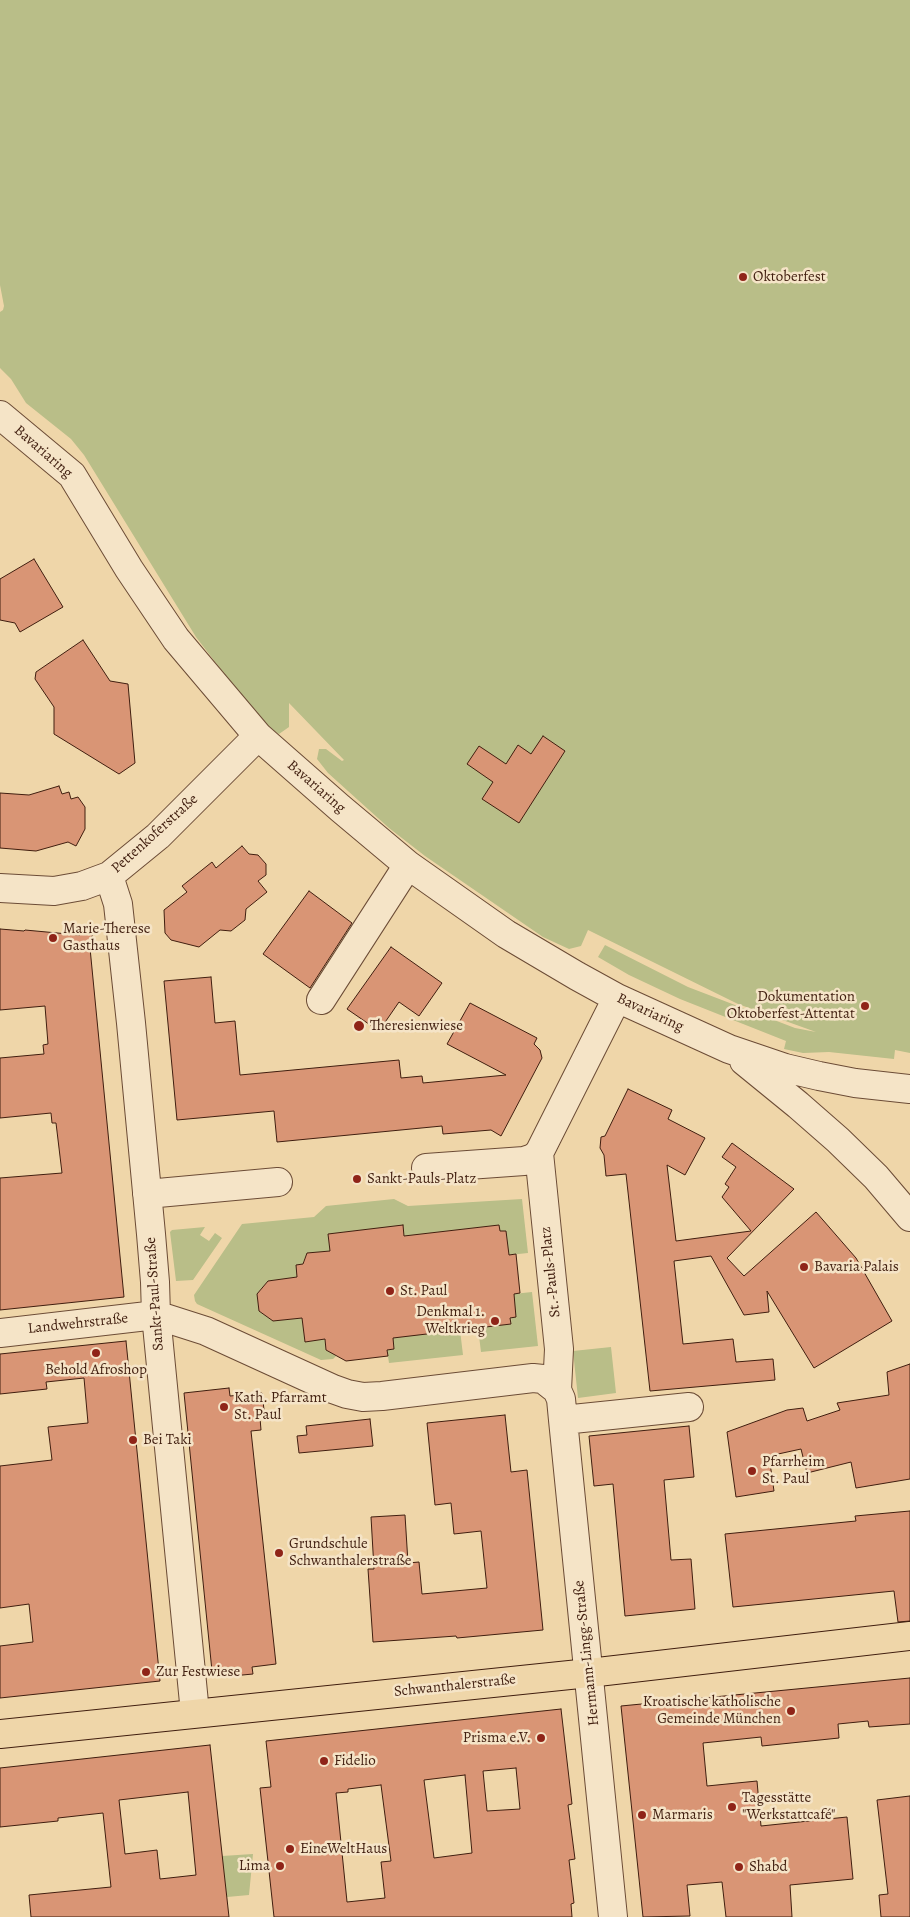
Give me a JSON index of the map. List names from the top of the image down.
{
  "streets": {
    "main road": ["Schwanthalerstraße"],
    "street": [
      "Bavariaring",
      "Pettenkoferstraße",
      "St.-Pauls-Platz",
      "Sankt-Paul-Straße",
      "Landwehrstraße",
      "Hermann-Lingg-Straße"
    ]
  },
  "crossings": [
    ["Bavariaring", "Pettenkoferstraße"],
    ["Pettenkoferstraße", "Sankt-Paul-Straße"],
    ["St.-Pauls-Platz", "Hermann-Lingg-Straße"],
    ["Sankt-Paul-Straße", "Landwehrstraße"],
    ["Sankt-Paul-Straße", "Schwanthalerstraße"],
    ["Hermann-Lingg-Straße", "Schwanthalerstraße"]
  ],
  "places": [
    "Oktoberfest",
    "Marie-Therese Gasthaus",
    "Dokumentation Oktoberfest-Attentat",
    "Theresienwiese",
    "Sankt-Pauls-Platz",
    "Bavaria Palais",
    "St. Paul",
    "Denkmal 1. Weltkrieg",
    "Behold Afroshop",
    "Kath. Pfarramt St. Paul",
    "Bei Taki",
    "Pfarrheim St. Paul",
    "Grundschule Schwanthalerstraße",
    "Zur Festwiese",
    "Kroatische katholische Gemeinde München",
    "Prisma e.V.",
    "Fidelio",
    "Tagesstätte \"Werkstattcafé\"",
    "Marmaris",
    "EineWeltHaus",
    "Lima",
    "Shabd"
  ]
}
